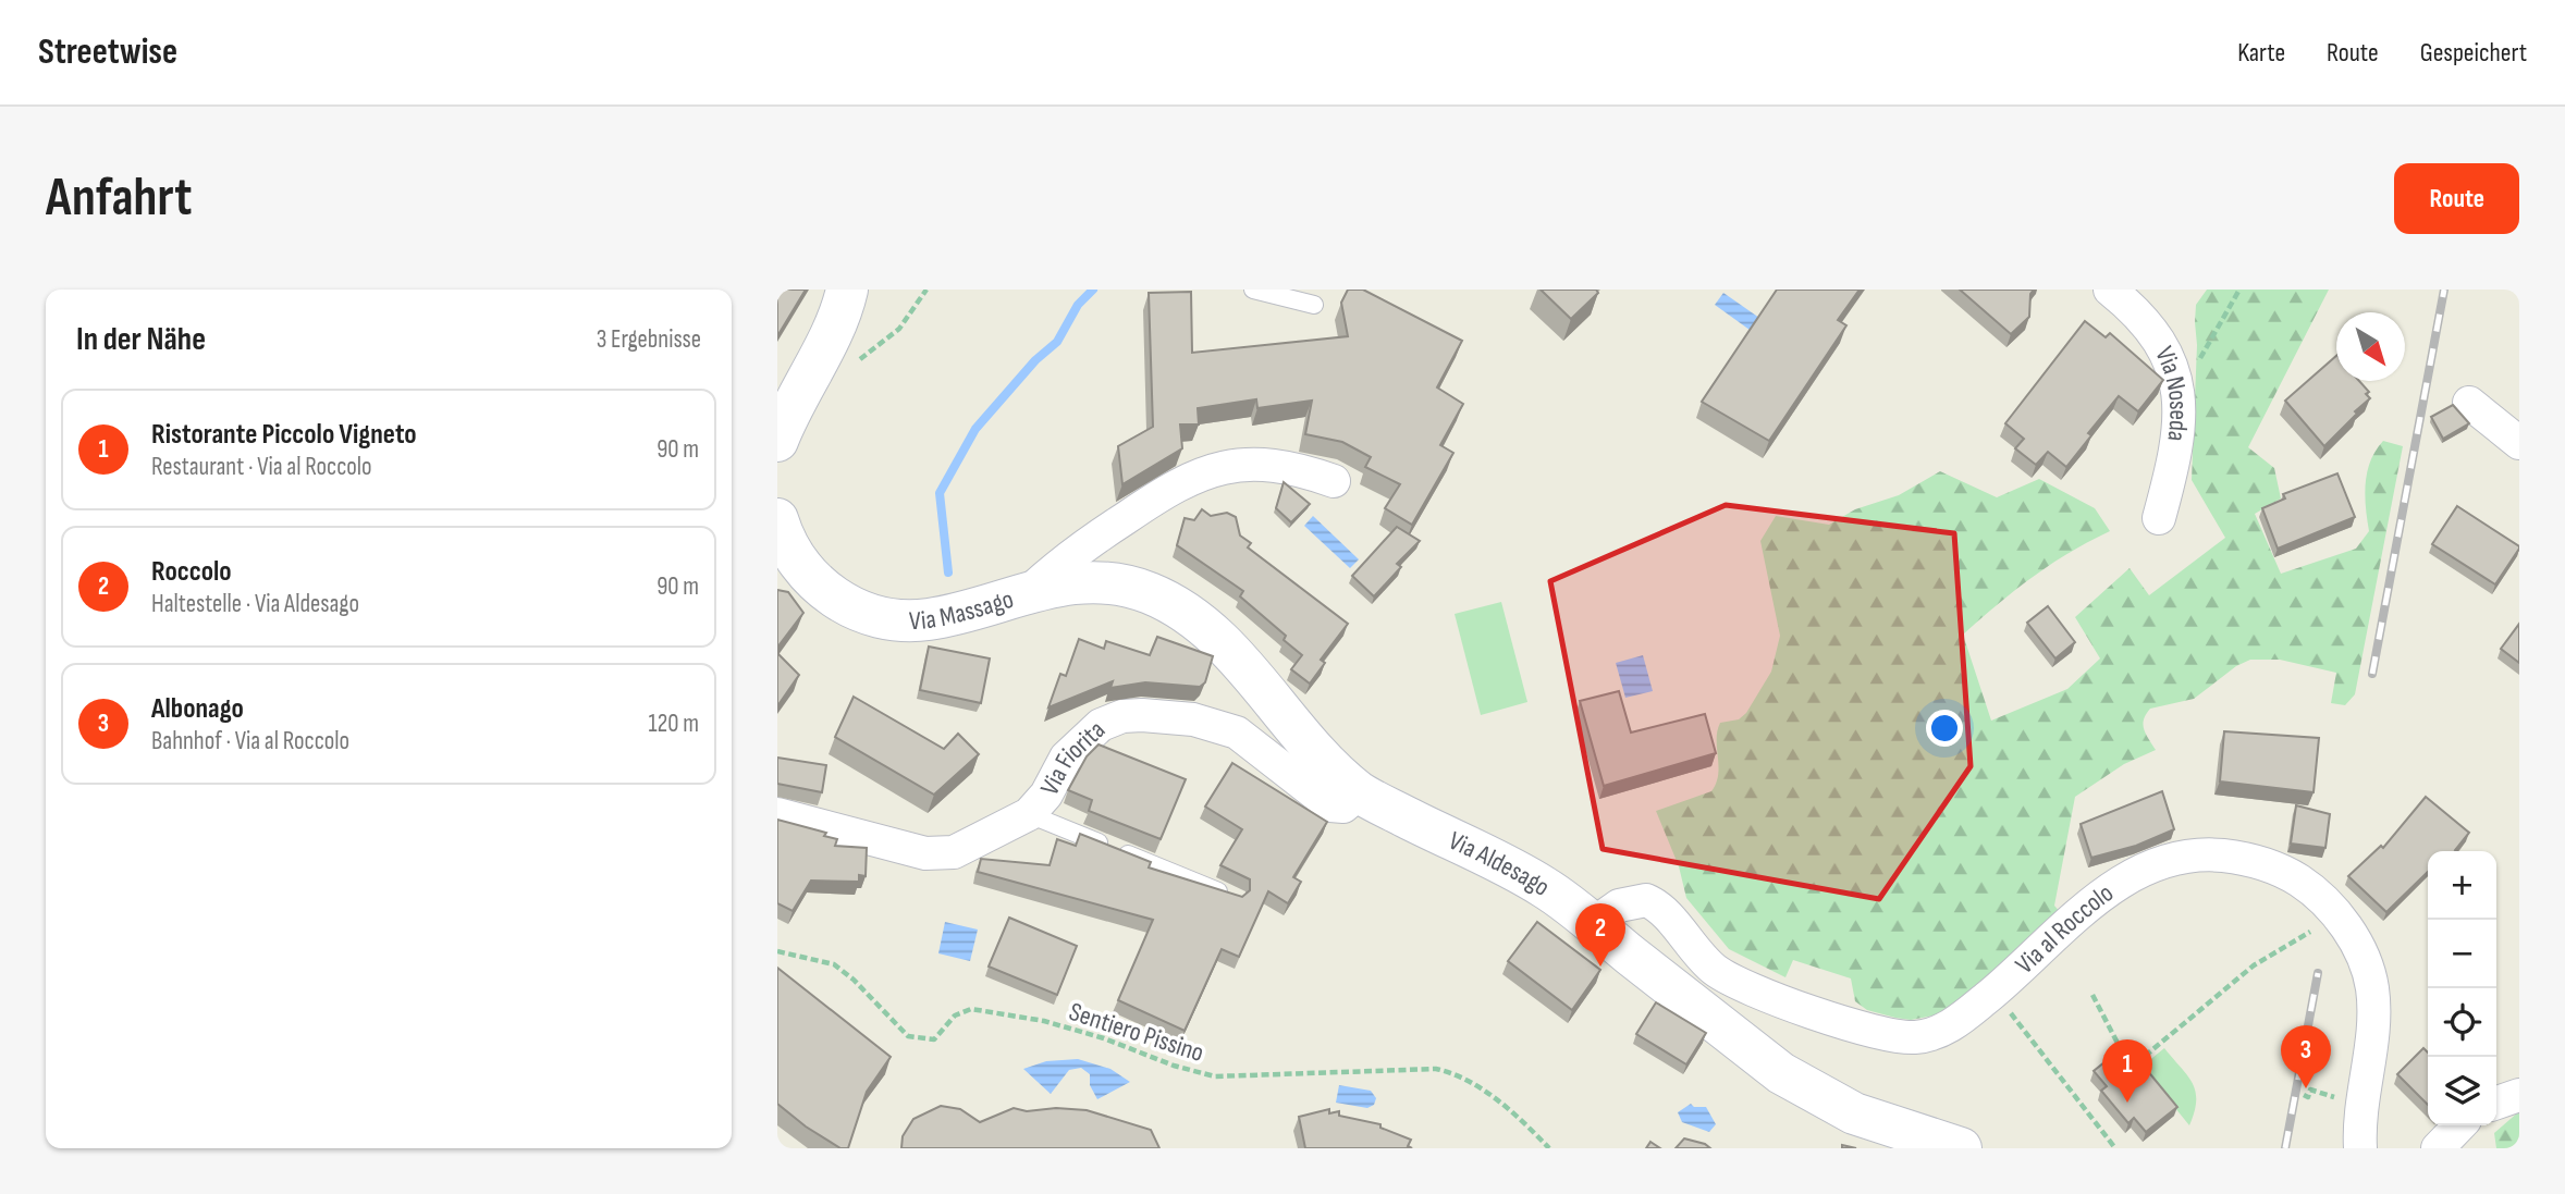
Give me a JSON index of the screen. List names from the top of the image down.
{
  "streets": {
    "street": [
      "Via Noseda",
      "Via Massago",
      "Via Fiorita",
      "Via Aldesago",
      "Via al Roccolo"
    ],
    "path": ["Sentiero Pissino"]
  },
  "crossings": [
    ["Via Massago", "Via Aldesago"],
    ["Via Fiorita", "Via Aldesago"],
    ["Via Aldesago", "Via al Roccolo"]
  ],
  "north": "bottom right",
  "page": {
    "header": "Streetwise",
    "nav": ["Karte", "Route", "Gespeichert"],
    "buttons": "Route",
    "title": "Anfahrt",
    "heading": ["In der Nähe", "3 Ergebnisse"],
    "list": [
      {
        "mark": "1",
        "name": "Ristorante Piccolo Vigneto",
        "note": "Restaurant · Via al Roccolo",
        "value": "90 m"
      },
      {
        "mark": "2",
        "name": "Roccolo",
        "note": "Haltestelle · Via Aldesago",
        "value": "90 m"
      },
      {
        "mark": "3",
        "name": "Albonago",
        "note": "Bahnhof · Via al Roccolo",
        "value": "120 m"
      }
    ],
    "map_buttons": ["+", "−"],
    "pins": ["2", "3", "1"]
  }
}
